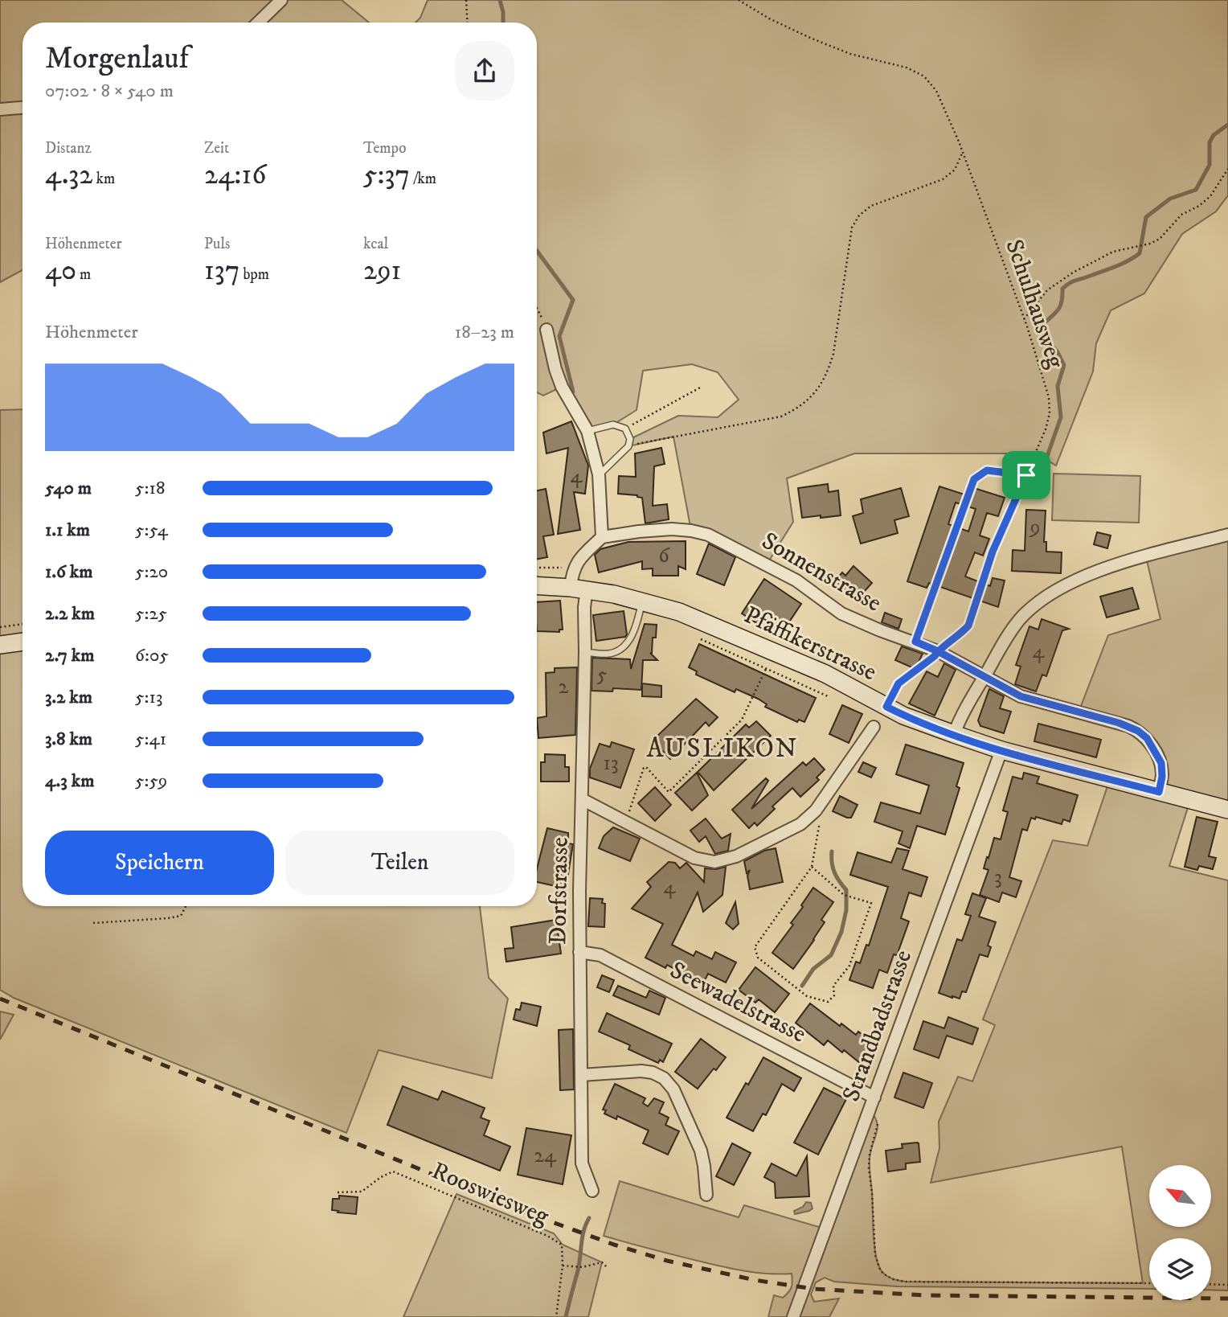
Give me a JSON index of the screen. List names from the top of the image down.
{
  "streets": {
    "main road": ["Pfäffikerstrasse"],
    "street": [
      "Sonnenstrasse",
      "Dorfstrasse",
      "Seewadelstrasse",
      "Strandbadstrasse"
    ],
    "path": ["Schulhausweg", "Rooswiesweg"]
  },
  "crossings": [
    ["Schulhausweg", "Sonnenstrasse"],
    ["Schulhausweg", "Pfäffikerstrasse"],
    ["Sonnenstrasse", "Pfäffikerstrasse"],
    ["Pfäffikerstrasse", "Dorfstrasse"],
    ["Pfäffikerstrasse", "Strandbadstrasse"],
    ["Dorfstrasse", "Seewadelstrasse"],
    ["Seewadelstrasse", "Strandbadstrasse"]
  ],
  "districts": ["AUSLIKON"],
  "house_numbers": [
    "4",
    "9",
    "6",
    "4",
    "5",
    "2",
    "13",
    "3",
    "4",
    "24"
  ],
  "north": "top left",
  "page": {
    "heading": ["Morgenlauf", "07:02 · 8 × 540 m"],
    "stats": [
      ["Distanz", "4.32 km"],
      ["Zeit", "24:16"],
      ["Tempo", "5:37 /km"],
      ["Höhenmeter", "40 m"],
      ["Puls", "137 bpm"],
      ["kcal", "291"]
    ],
    "chart": ["Höhenmeter", "18–23 m"],
    "list": [
      {
        "name": "540 m",
        "note": "5:18"
      },
      {
        "name": "1.1 km",
        "note": "5:54"
      },
      {
        "name": "1.6 km",
        "note": "5:20"
      },
      {
        "name": "2.2 km",
        "note": "5:25"
      },
      {
        "name": "2.7 km",
        "note": "6:05"
      },
      {
        "name": "3.2 km",
        "note": "5:13"
      },
      {
        "name": "3.8 km",
        "note": "5:41"
      },
      {
        "name": "4.3 km",
        "note": "5:59"
      }
    ],
    "buttons": ["Speichern", "Teilen"]
  }
}
